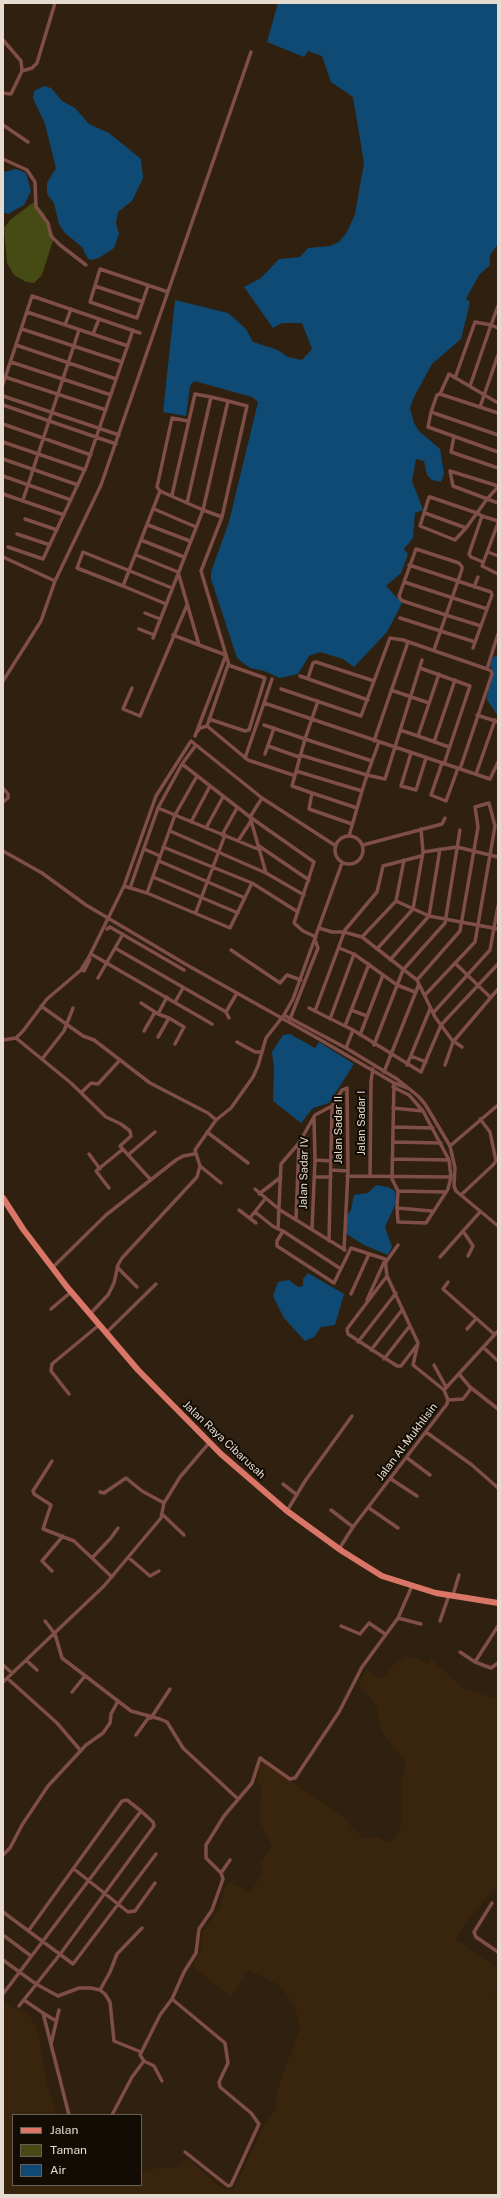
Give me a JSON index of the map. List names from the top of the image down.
{
  "streets": {
    "main road": ["Jalan Raya Cibarusah"],
    "street": [
      "Jalan Sadar I",
      "Jalan Sadar II",
      "Jalan Sadar IV",
      "Jalan Al-Mukhlisin"
    ]
  },
  "crossings": [
    ["Jalan Sadar II", "Jalan Sadar IV"],
    ["Jalan Raya Cibarusah", "Jalan Al-Mukhlisin"]
  ],
  "legend": ["Jalan", "Taman", "Air"]
}
